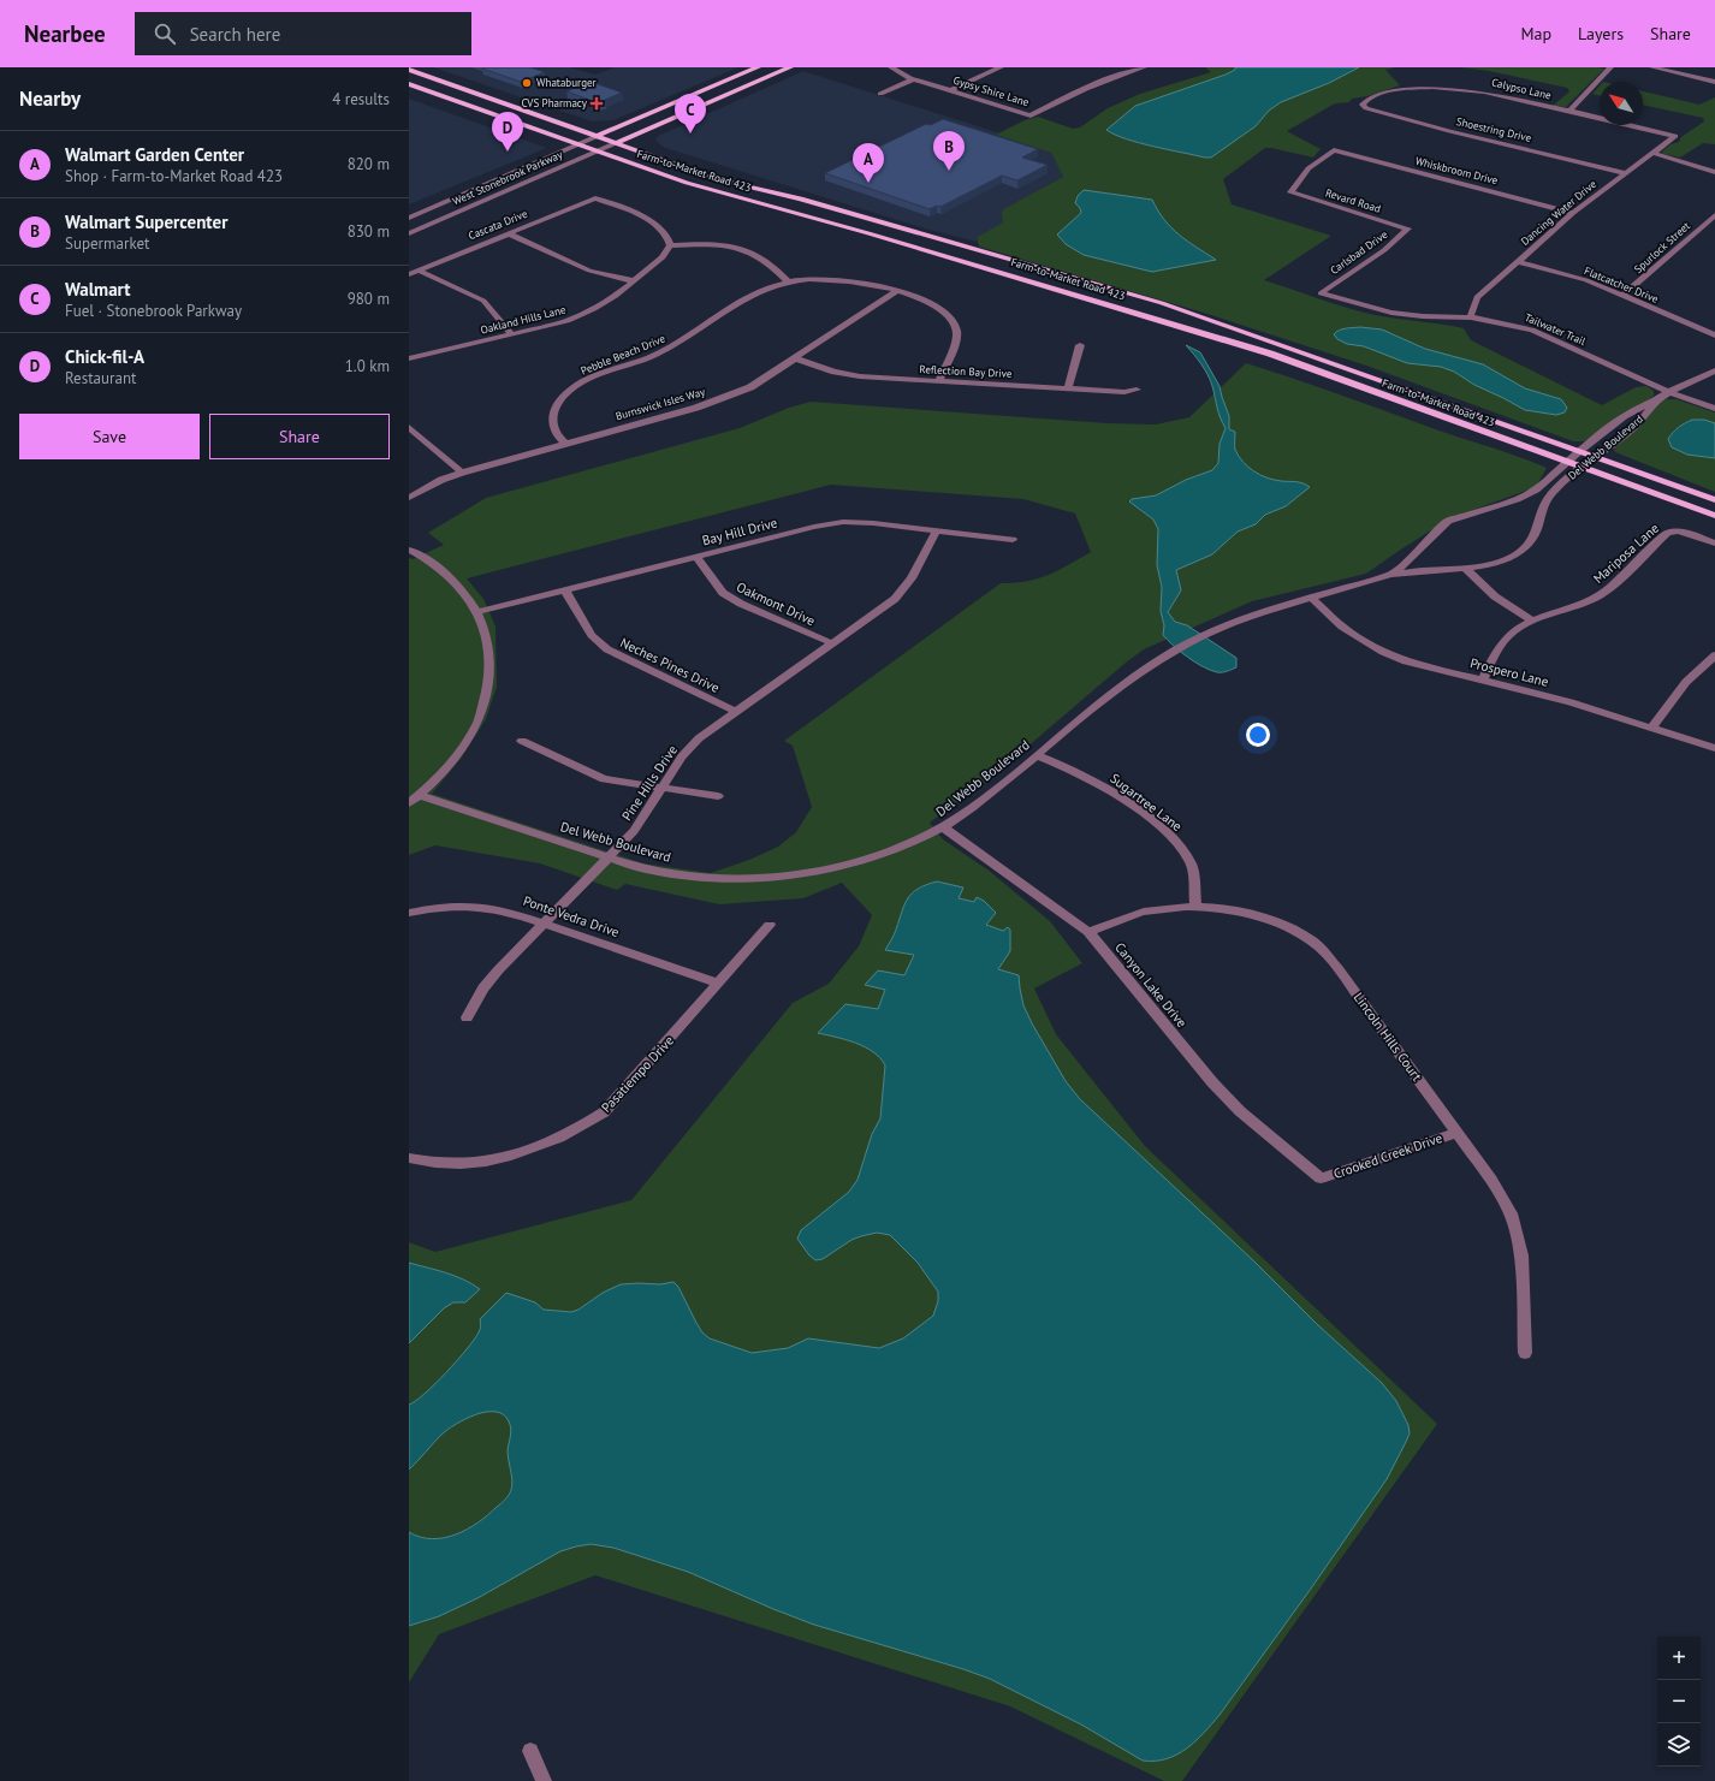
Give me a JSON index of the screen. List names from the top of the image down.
{
  "streets": {
    "main road": ["Farm-to-Market Road 423"],
    "street": [
      "Calypso Lane",
      "Gypsy Shire Lane",
      "Shoestring Drive",
      "Whiskbroom Drive",
      "West Stonebrook Parkway",
      "Revard Road",
      "Dancing Water Drive",
      "Cascata Drive",
      "Spurlock Street",
      "Carlsbad Drive",
      "Flatcatcher Drive",
      "Oakland Hills Lane",
      "Tailwater Trail",
      "Pebble Beach Drive",
      "Reflection Bay Drive",
      "Burnswick Isles Way",
      "Del Webb Boulevard",
      "Bay Hill Drive",
      "Mariposa Lane",
      "Oakmont Drive",
      "Neches Pines Drive",
      "Prospero Lane",
      "Pine Hills Drive",
      "Sugartree Lane",
      "Ponte Vedra Drive",
      "Canyon Lake Drive",
      "Lincoln Hills Court",
      "Pasatiempo Drive",
      "Crooked Creek Drive"
    ]
  },
  "crossings": [
    ["Calypso Lane", "Shoestring Drive"],
    ["Calypso Lane", "Dancing Water Drive"],
    ["Shoestring Drive", "Dancing Water Drive"],
    ["Farm-to-Market Road 423", "West Stonebrook Parkway"],
    ["Farm-to-Market Road 423", "Del Webb Boulevard"],
    ["Whiskbroom Drive", "Revard Road"],
    ["Whiskbroom Drive", "Dancing Water Drive"],
    ["Revard Road", "Carlsbad Drive"],
    ["Dancing Water Drive", "Flatcatcher Drive"],
    ["Dancing Water Drive", "Tailwater Trail"],
    ["Cascata Drive", "Oakland Hills Lane"],
    ["Spurlock Street", "Flatcatcher Drive"],
    ["Carlsbad Drive", "Tailwater Trail"],
    ["Tailwater Trail", "Del Webb Boulevard"],
    ["Pebble Beach Drive", "Reflection Bay Drive"],
    ["Pebble Beach Drive", "Burnswick Isles Way"],
    ["Reflection Bay Drive", "Burnswick Isles Way"],
    ["Del Webb Boulevard", "Prospero Lane"],
    ["Del Webb Boulevard", "Pine Hills Drive"],
    ["Del Webb Boulevard", "Sugartree Lane"],
    ["Del Webb Boulevard", "Canyon Lake Drive"],
    ["Bay Hill Drive", "Oakmont Drive"],
    ["Bay Hill Drive", "Neches Pines Drive"],
    ["Bay Hill Drive", "Pine Hills Drive"],
    ["Mariposa Lane", "Prospero Lane"],
    ["Oakmont Drive", "Pine Hills Drive"],
    ["Neches Pines Drive", "Pine Hills Drive"],
    ["Pine Hills Drive", "Ponte Vedra Drive"],
    ["Sugartree Lane", "Lincoln Hills Court"],
    ["Ponte Vedra Drive", "Pasatiempo Drive"],
    ["Canyon Lake Drive", "Lincoln Hills Court"],
    ["Canyon Lake Drive", "Crooked Creek Drive"],
    ["Lincoln Hills Court", "Crooked Creek Drive"]
  ],
  "places": {
    "other": ["Whataburger"],
    "health": ["CVS Pharmacy"]
  },
  "north": "top left",
  "page": {
    "header": "Nearbee",
    "search": "Search here",
    "nav": ["Map", "Layers", "Share"],
    "heading": ["Nearby", "4 results"],
    "pins": [
      "C",
      "D",
      "B",
      "A"
    ],
    "list": [
      {
        "mark": "A",
        "name": "Walmart Garden Center",
        "note": "Shop · Farm-to-Market Road 423",
        "value": "820 m"
      },
      {
        "mark": "B",
        "name": "Walmart Supercenter",
        "note": "Supermarket",
        "value": "830 m"
      },
      {
        "mark": "C",
        "name": "Walmart",
        "note": "Fuel · Stonebrook Parkway",
        "value": "980 m"
      },
      {
        "mark": "D",
        "name": "Chick-fil-A",
        "note": "Restaurant",
        "value": "1.0 km"
      }
    ],
    "buttons": ["Save", "Share"],
    "map_buttons": ["+", "−"]
  }
}
